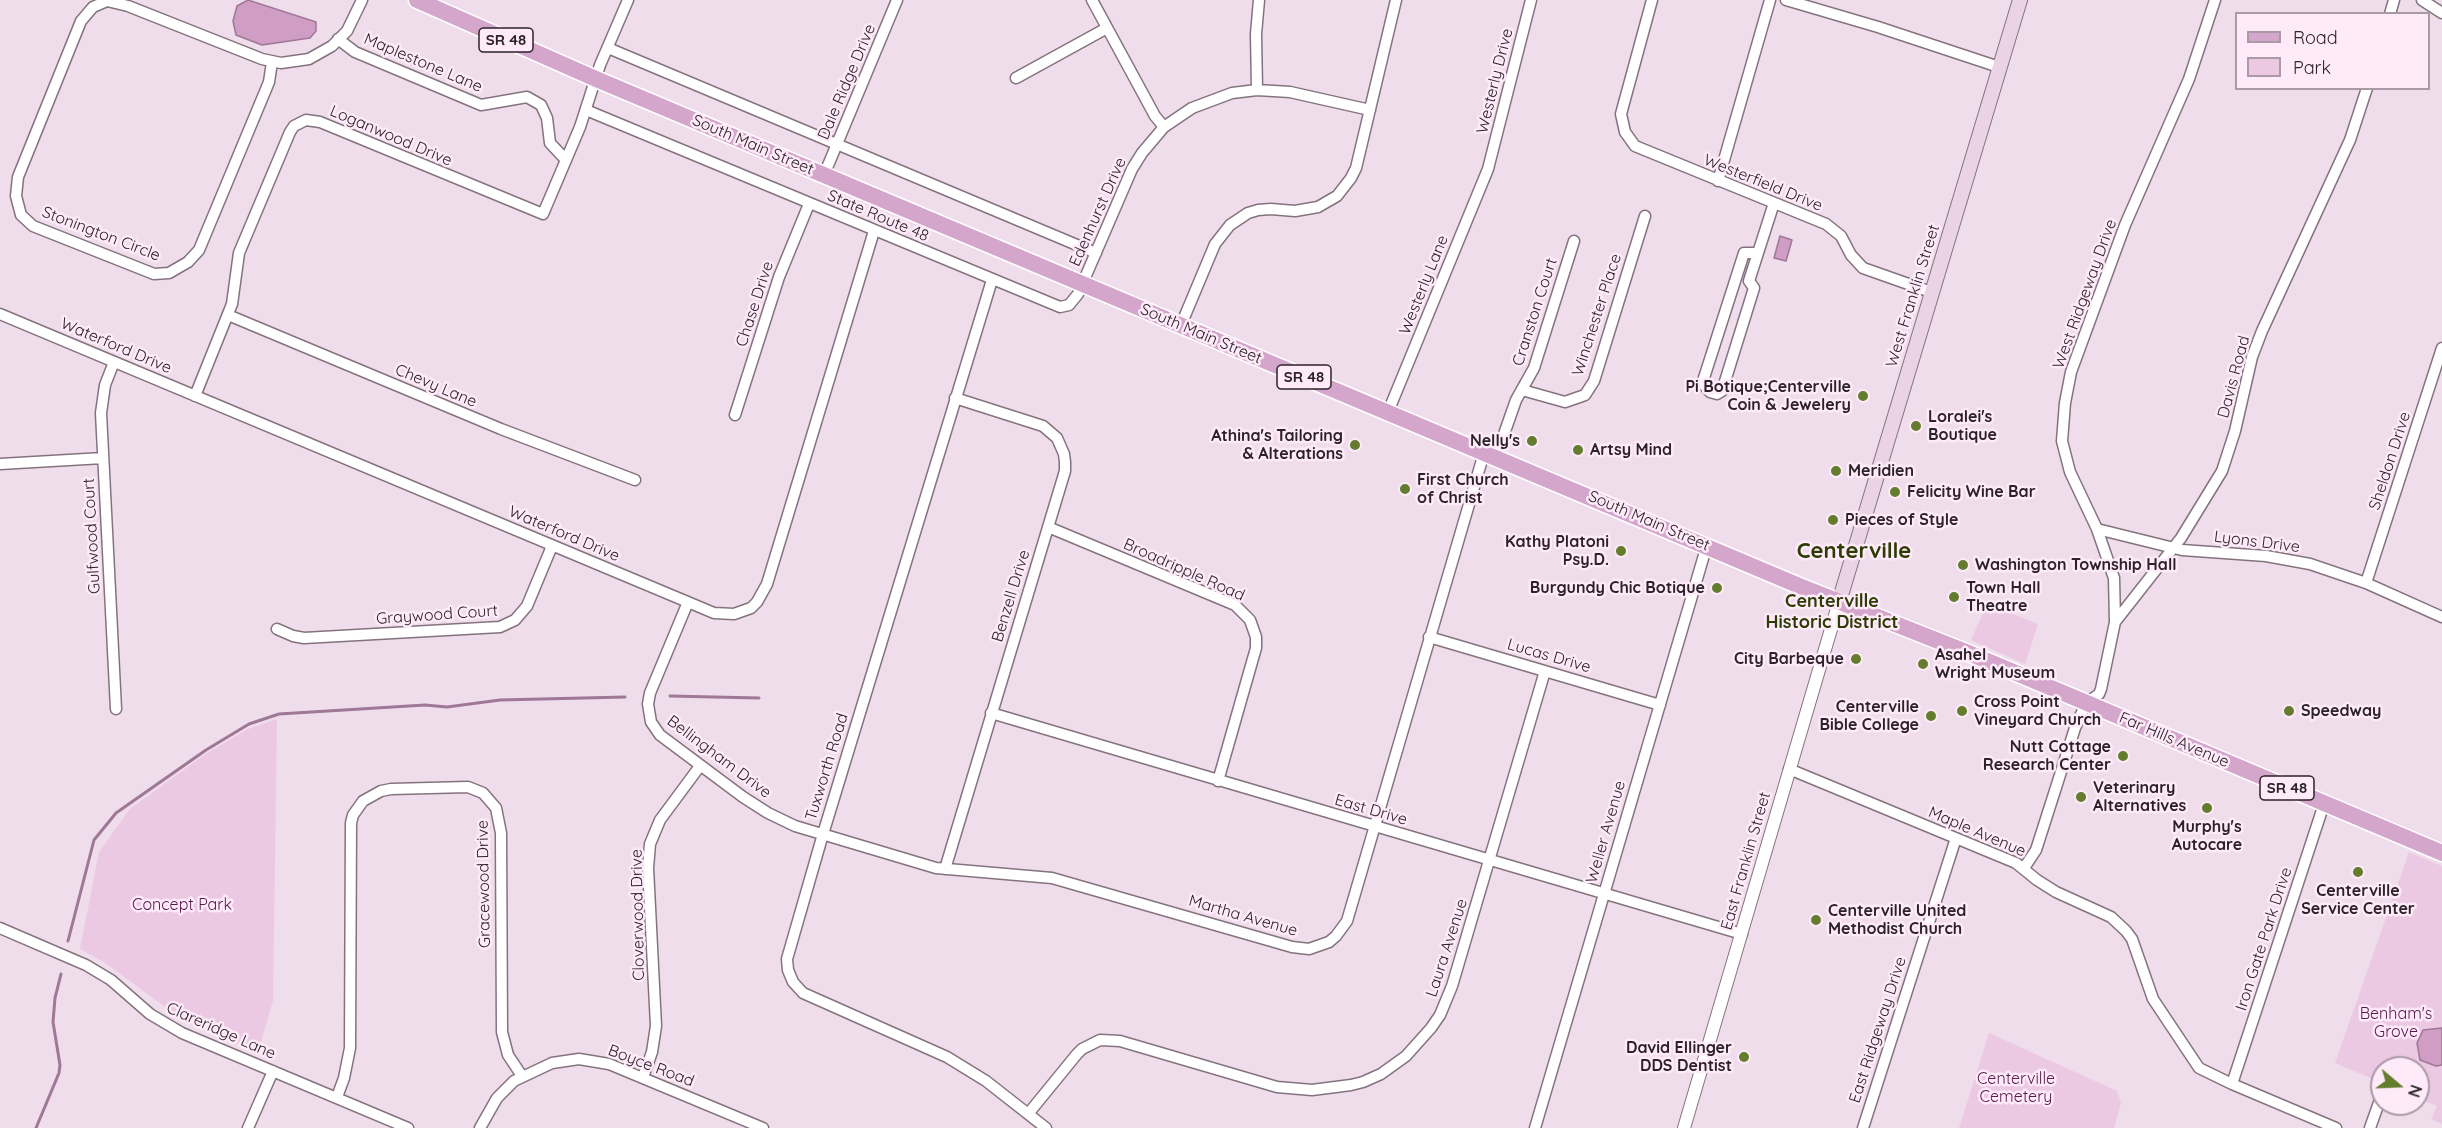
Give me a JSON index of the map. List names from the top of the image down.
{
  "streets": {
    "main road": [
      "SR 48",
      "South Main Street",
      "West Franklin Street",
      "Far Hills Avenue"
    ],
    "street": [
      "Maplestone Lane",
      "Westerly Drive",
      "Dale Ridge Drive",
      "Loganwood Drive",
      "Westerfield Drive",
      "Edenhurst Drive",
      "State Route 48",
      "Stonington Circle",
      "Westerly Lane",
      "West Ridgeway Drive",
      "Chase Drive",
      "Cranston Court",
      "Winchester Place",
      "Waterford Drive",
      "Davis Road",
      "Chevy Lane",
      "Sheldon Drive",
      "Gulfwood Court",
      "Lyons Drive",
      "Broadripple Road",
      "Benzell Drive",
      "Graywood Court",
      "Lucas Drive",
      "Bellingham Drive",
      "Tuxworth Road",
      "East Drive",
      "Weller Avenue",
      "Maple Avenue",
      "East Franklin Street",
      "Gracewood Drive",
      "Cloverwood Drive",
      "Martha Avenue",
      "Iron Gate Park Drive",
      "Laura Avenue",
      "East Ridgeway Drive",
      "Clareridge Lane",
      "Boyce Road"
    ]
  },
  "crossings": [
    ["SR 48", "Loganwood Drive"],
    ["SR 48", "South Main Street"],
    ["Maplestone Lane", "Loganwood Drive"],
    ["Maplestone Lane", "Stonington Circle"],
    ["Westerly Drive", "Westerly Lane"],
    ["Dale Ridge Drive", "South Main Street"],
    ["Loganwood Drive", "South Main Street"],
    ["Loganwood Drive", "State Route 48"],
    ["Loganwood Drive", "Waterford Drive"],
    ["Loganwood Drive", "Chevy Lane"],
    ["South Main Street", "Edenhurst Drive"],
    ["South Main Street", "State Route 48"],
    ["South Main Street", "Westerly Lane"],
    ["South Main Street", "West Franklin Street"],
    ["South Main Street", "Cranston Court"],
    ["South Main Street", "Far Hills Avenue"],
    ["South Main Street", "Weller Avenue"],
    ["South Main Street", "East Franklin Street"],
    ["South Main Street", "Martha Avenue"],
    ["Westerfield Drive", "West Franklin Street"],
    ["Edenhurst Drive", "State Route 48"],
    ["State Route 48", "Chase Drive"],
    ["State Route 48", "Waterford Drive"],
    ["State Route 48", "Tuxworth Road"],
    ["West Ridgeway Drive", "Davis Road"],
    ["West Ridgeway Drive", "Lyons Drive"],
    ["West Ridgeway Drive", "Far Hills Avenue"],
    ["West Franklin Street", "Far Hills Avenue"],
    ["West Franklin Street", "East Franklin Street"],
    ["Cranston Court", "Winchester Place"],
    ["Cranston Court", "Martha Avenue"],
    ["Waterford Drive", "Gulfwood Court"],
    ["Waterford Drive", "Graywood Court"],
    ["Waterford Drive", "Bellingham Drive"],
    ["Davis Road", "Lyons Drive"],
    ["Sheldon Drive", "Lyons Drive"],
    ["Broadripple Road", "Benzell Drive"],
    ["Broadripple Road", "East Drive"],
    ["Benzell Drive", "Tuxworth Road"],
    ["Benzell Drive", "East Drive"],
    ["Benzell Drive", "Martha Avenue"],
    ["Lucas Drive", "Weller Avenue"],
    ["Lucas Drive", "Martha Avenue"],
    ["Lucas Drive", "Laura Avenue"],
    ["Far Hills Avenue", "East Franklin Street"],
    ["Far Hills Avenue", "Iron Gate Park Drive"],
    ["Bellingham Drive", "Tuxworth Road"],
    ["Bellingham Drive", "Cloverwood Drive"],
    ["Bellingham Drive", "Martha Avenue"],
    ["Tuxworth Road", "Martha Avenue"],
    ["Tuxworth Road", "Laura Avenue"],
    ["East Drive", "Weller Avenue"],
    ["East Drive", "East Franklin Street"],
    ["East Drive", "Martha Avenue"],
    ["East Drive", "Laura Avenue"],
    ["Maple Avenue", "East Franklin Street"],
    ["Maple Avenue", "Iron Gate Park Drive"],
    ["Maple Avenue", "East Ridgeway Drive"],
    ["Gracewood Drive", "Clareridge Lane"],
    ["Gracewood Drive", "Boyce Road"],
    ["Cloverwood Drive", "Boyce Road"]
  ],
  "districts": ["Centerville", "Centerville Historic District"],
  "parks": ["Concept Park", "Benham's Grove", "Centerville Cemetery"],
  "places": [
    "Pi Botique;Centerville Coin & Jewelery",
    "Loralei's Boutique",
    "Nelly's",
    "Athina's Tailoring & Alterations",
    "Artsy Mind",
    "Meridien",
    "First Church of Christ",
    "Felicity Wine Bar",
    "Pieces of Style",
    "Kathy Platoni Psy.D.",
    "Washington Township Hall",
    "Burgundy Chic Botique",
    "Town Hall Theatre",
    "City Barbeque",
    "Asahel Wright Museum",
    "Cross Point Vineyard Church",
    "Speedway",
    "Centerville Bible College",
    "Nutt Cottage Research Center",
    "Veterinary Alternatives",
    "Murphy's Autocare",
    "Centerville Service Center",
    "Centerville United Methodist Church",
    "David Ellinger DDS Dentist"
  ],
  "legend": ["Road", "Park"],
  "north": "right"
}
